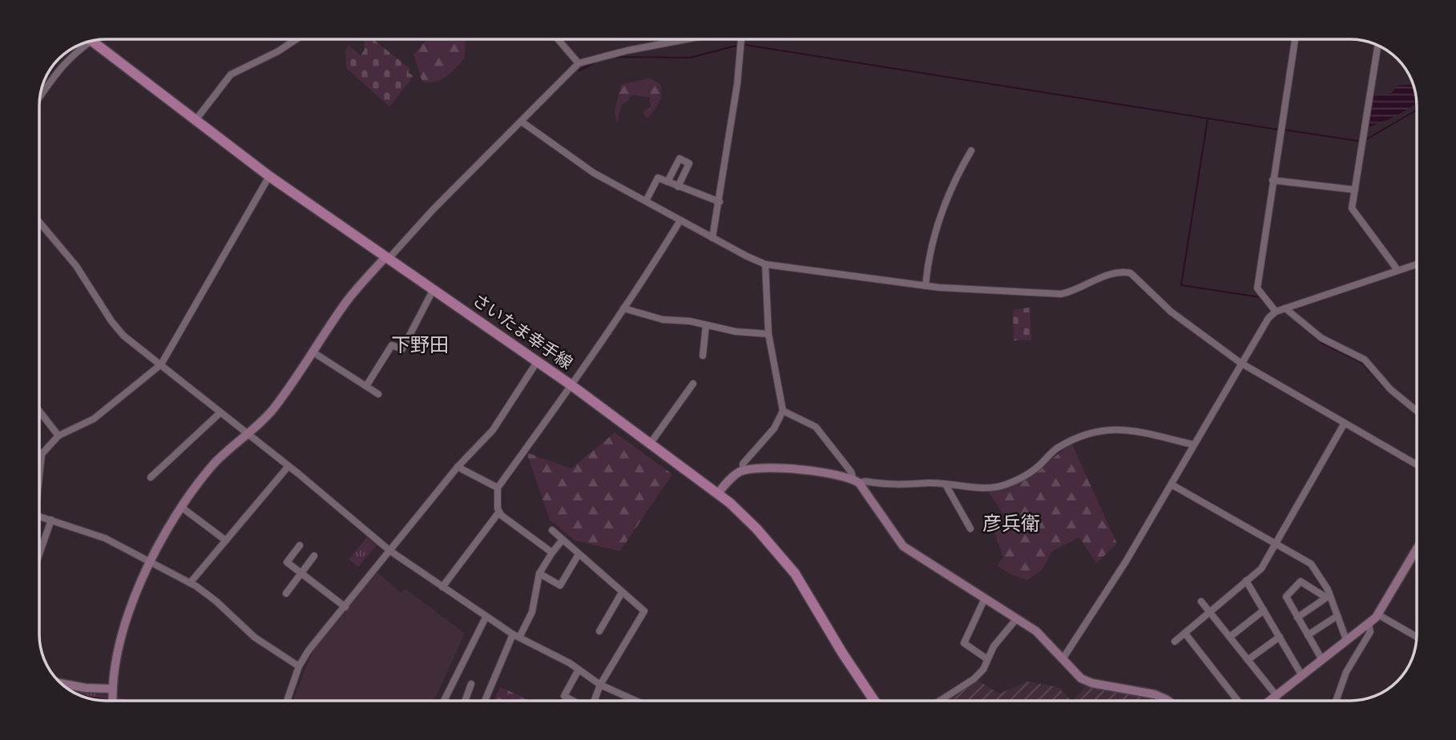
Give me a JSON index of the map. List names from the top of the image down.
{
  "streets": {
    "main road": ["さいたま幸手線"]
  },
  "districts": ["下野田", "彦兵衛"]
}
